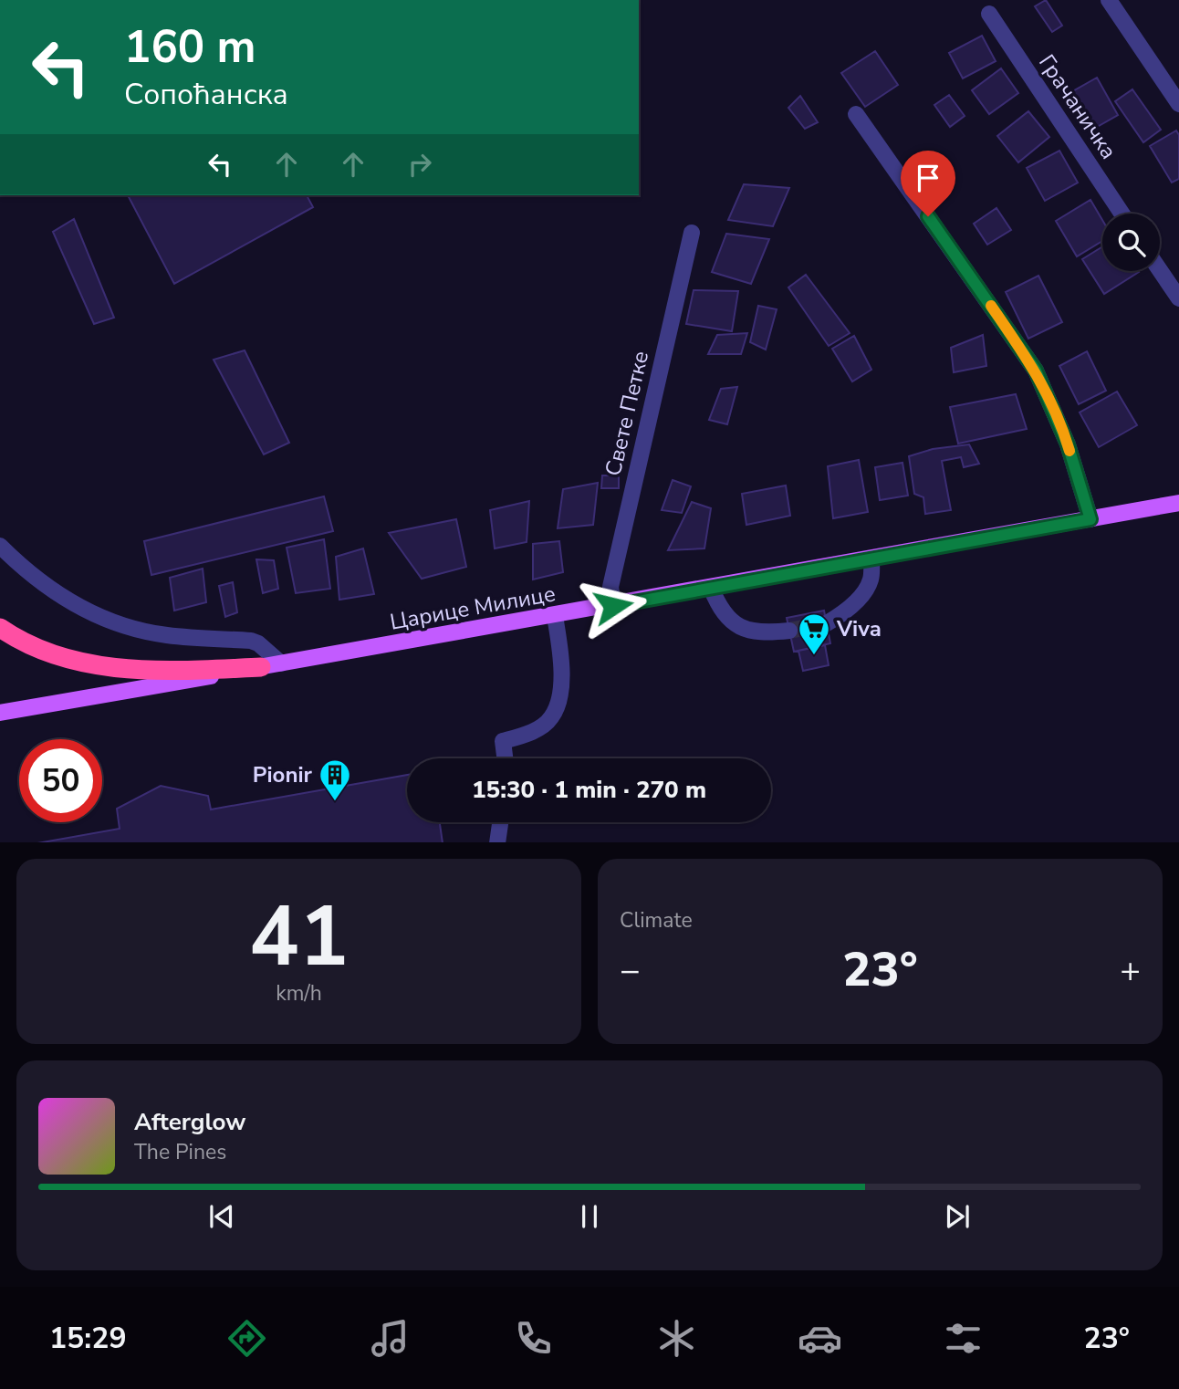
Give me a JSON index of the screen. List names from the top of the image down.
{
  "streets": {
    "main road": ["Царице Милице"],
    "street": ["Грачаничка", "Свете Петке"]
  },
  "crossings": [
    ["Свете Петке", "Царице Милице"]
  ],
  "places": {
    "supermarket": ["Viva"],
    "building": ["Pionir"]
  },
  "page": {
    "turn": ["160 m", "Сопоћанска"],
    "limit": "50",
    "trip": "15:30 · 1 min · 270 m",
    "tile": [
      ["41", "km/h"],
      "Climate"
    ],
    "heat": ["−", "23°", "+"],
    "song": ["Afterglow", "The Pines"],
    "tabs": ["15:29", "23°"]
  }
}
